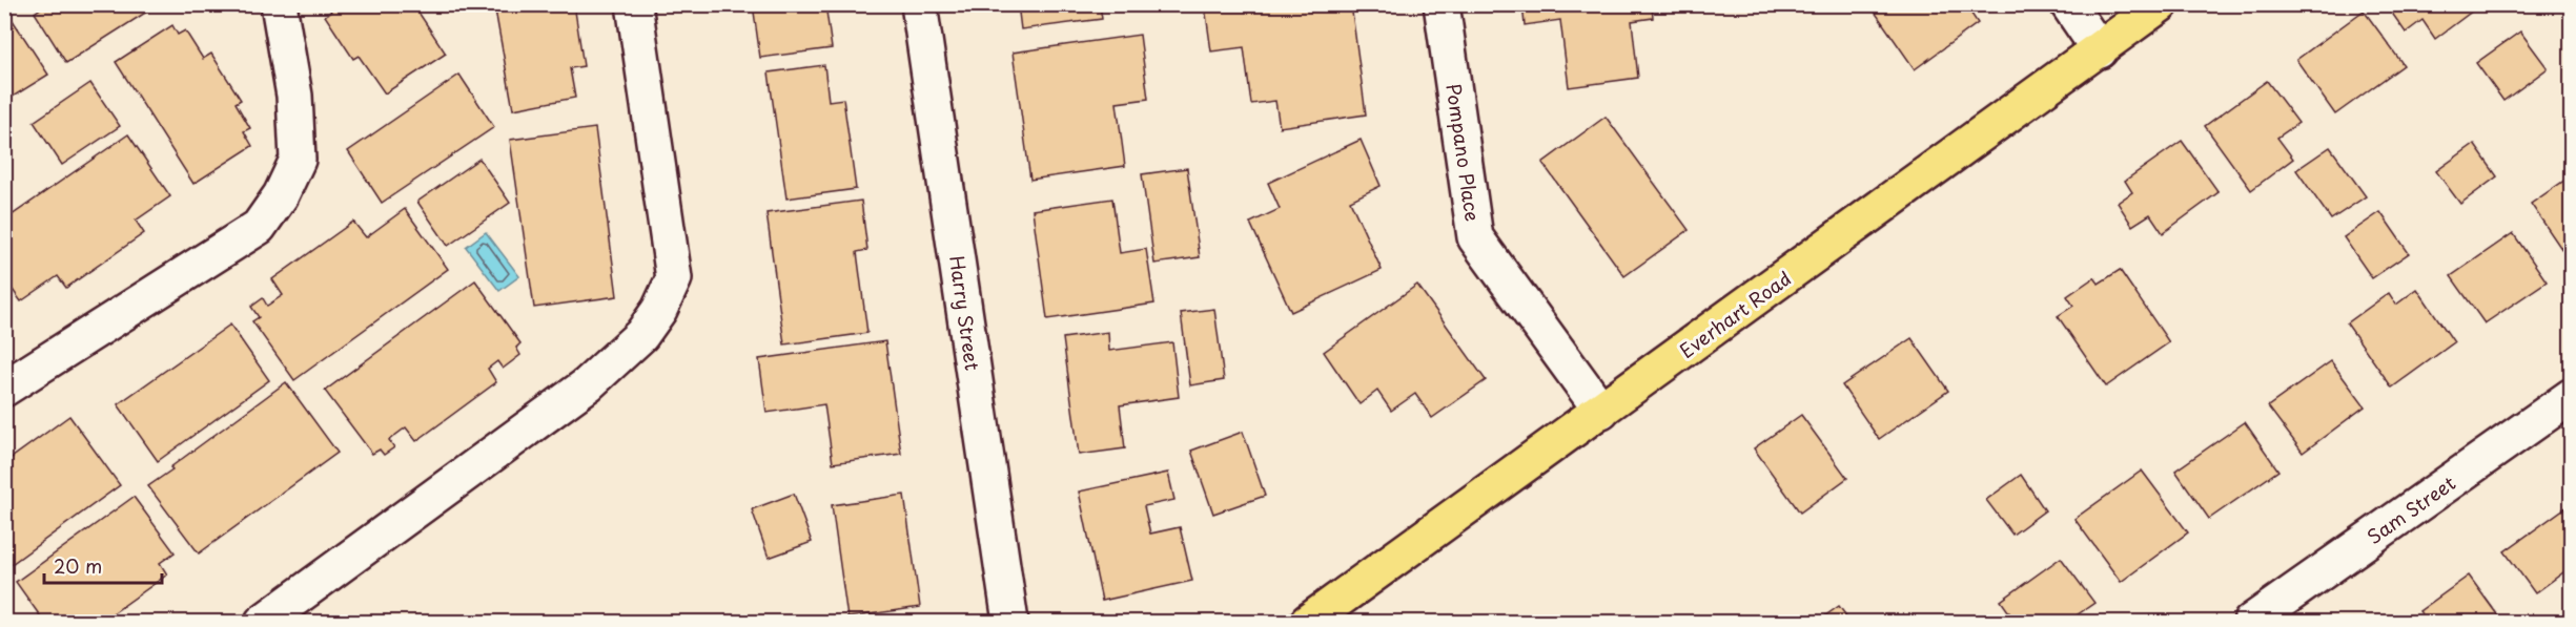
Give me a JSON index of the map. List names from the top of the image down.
{
  "streets": {
    "main road": ["Everhart Road"],
    "street": ["Pompano Place", "Harry Street", "Sam Street"]
  },
  "crossings": [
    ["Pompano Place", "Everhart Road"]
  ],
  "scale_bar": "20 m"
}
